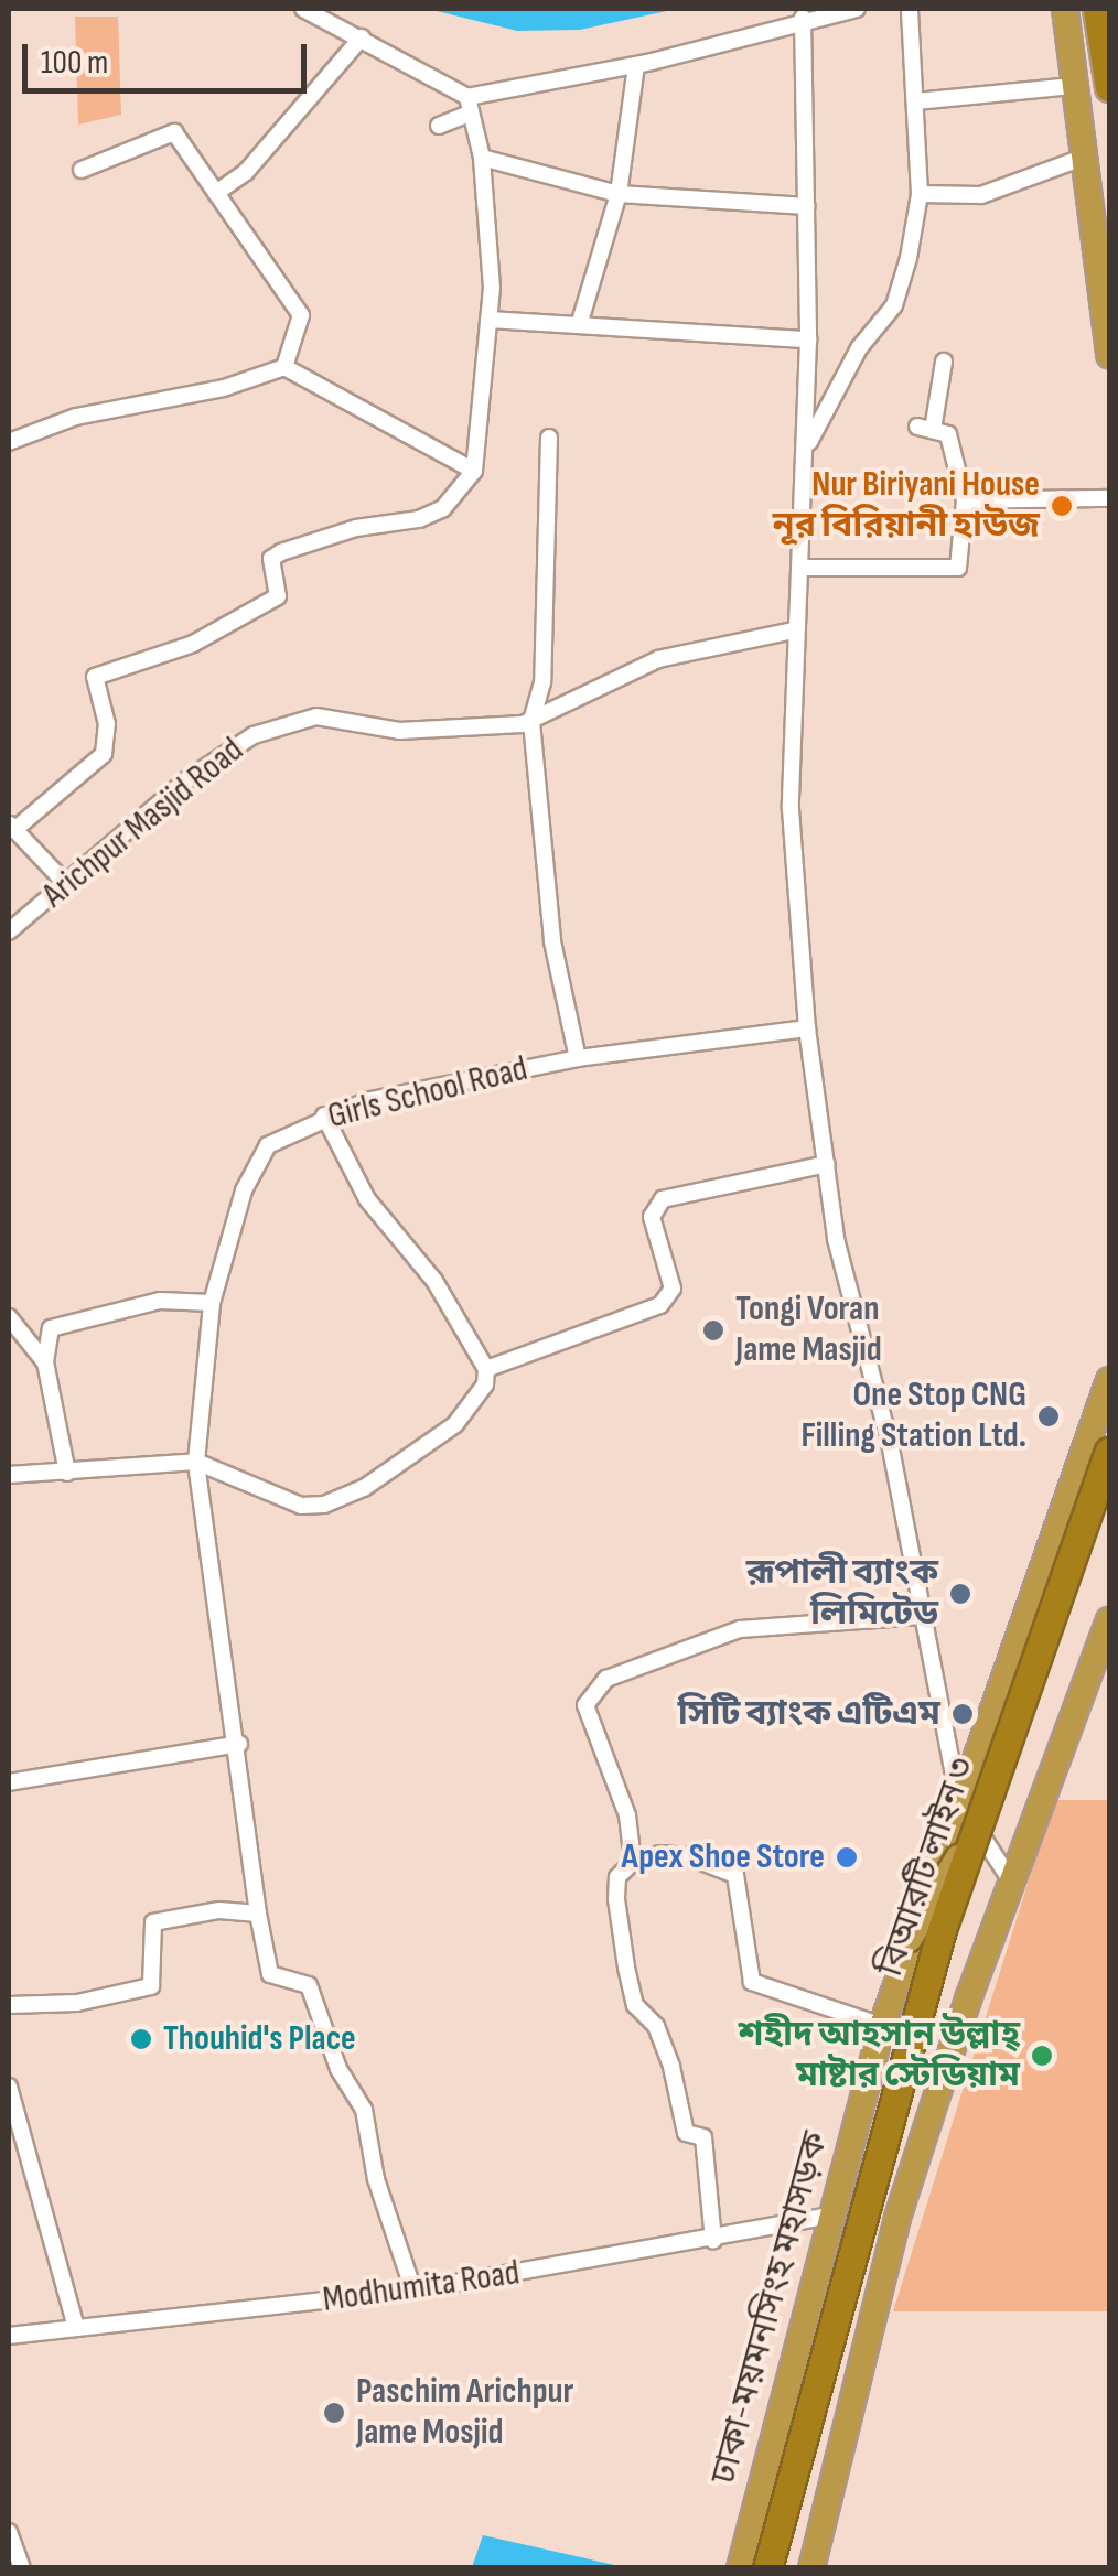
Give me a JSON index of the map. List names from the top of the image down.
{
  "streets": {
    "highway": ["বিআরটি লাইন ৩", "ঢাকা-ময়মনসিংহ মহাসড়ক"],
    "street": ["Arichpur Masjid Road", "Girls School Road", "Modhumita Road"]
  },
  "crossings": [
    ["Girls School Road", "Modhumita Road"],
    ["বিআরটি লাইন ৩", "ঢাকা-ময়মনসিংহ মহাসড়ক"],
    ["Modhumita Road", "ঢাকা-ময়মনসিংহ মহাসড়ক"]
  ],
  "places": [
    "Nur Biriyani House নূর বিরিয়ানী হাউজ",
    "Tongi Voran Jame Masjid",
    "One Stop CNG Filling Station Ltd.",
    "রূপালী ব্যাংক লিমিটেড",
    "সিটি ব্যাংক এটিএম",
    "Apex Shoe Store",
    "Thouhid's Place",
    "শহীদ আহসান উল্লাহ্‌ মাষ্টার স্টেডিয়াম",
    "Paschim Arichpur Jame Mosjid"
  ],
  "scale_bar": "100 m"
}
